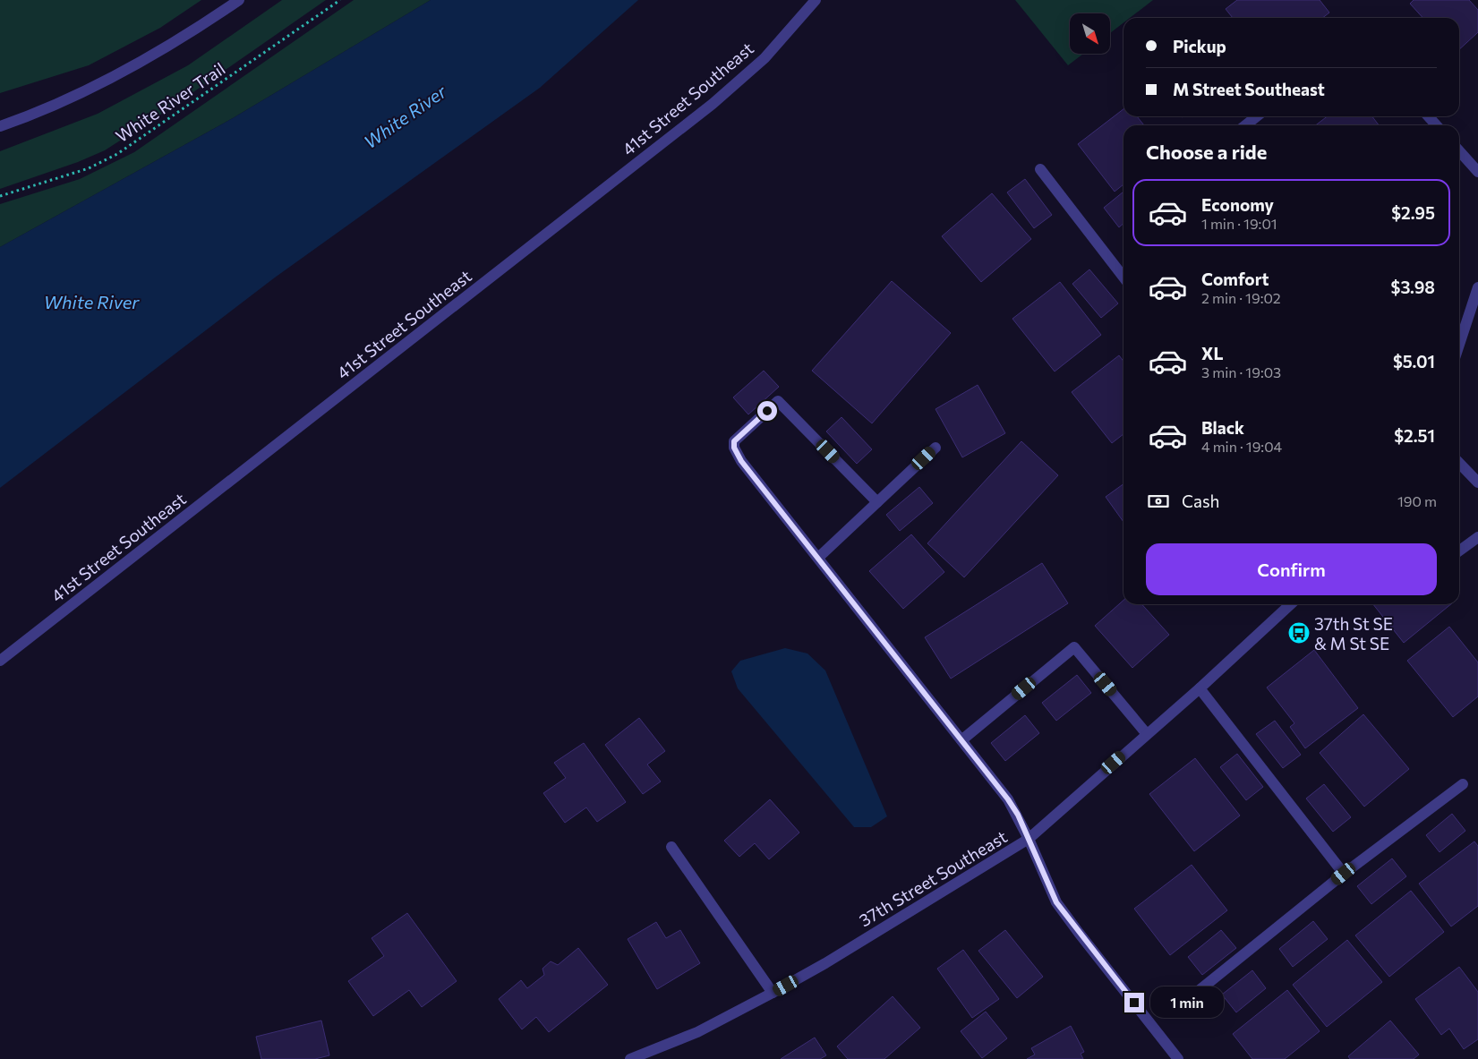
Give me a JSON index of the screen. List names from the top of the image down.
{
  "streets": {
    "street": ["41st Street Southeast", "37th Street Southeast"],
    "path": ["White River Trail"]
  },
  "water": ["White River"],
  "places": {
    "bus stop": ["37th St SE & M St SE"]
  },
  "north": "bottom right",
  "page": {
    "banner": ["Pickup", "M Street Southeast"],
    "heading": "Choose a ride",
    "list": [
      {
        "name": "Economy",
        "note": "1 min · 19:01",
        "value": "$2.95"
      },
      {
        "name": "Comfort",
        "note": "2 min · 19:02",
        "value": "$3.98"
      },
      {
        "name": "XL",
        "note": "3 min · 19:03",
        "value": "$5.01"
      },
      {
        "name": "Black",
        "note": "4 min · 19:04",
        "value": "$2.51"
      }
    ],
    "pay": ["Cash", "190 m"],
    "buttons": "Confirm",
    "bubble": "1 min"
  }
}
